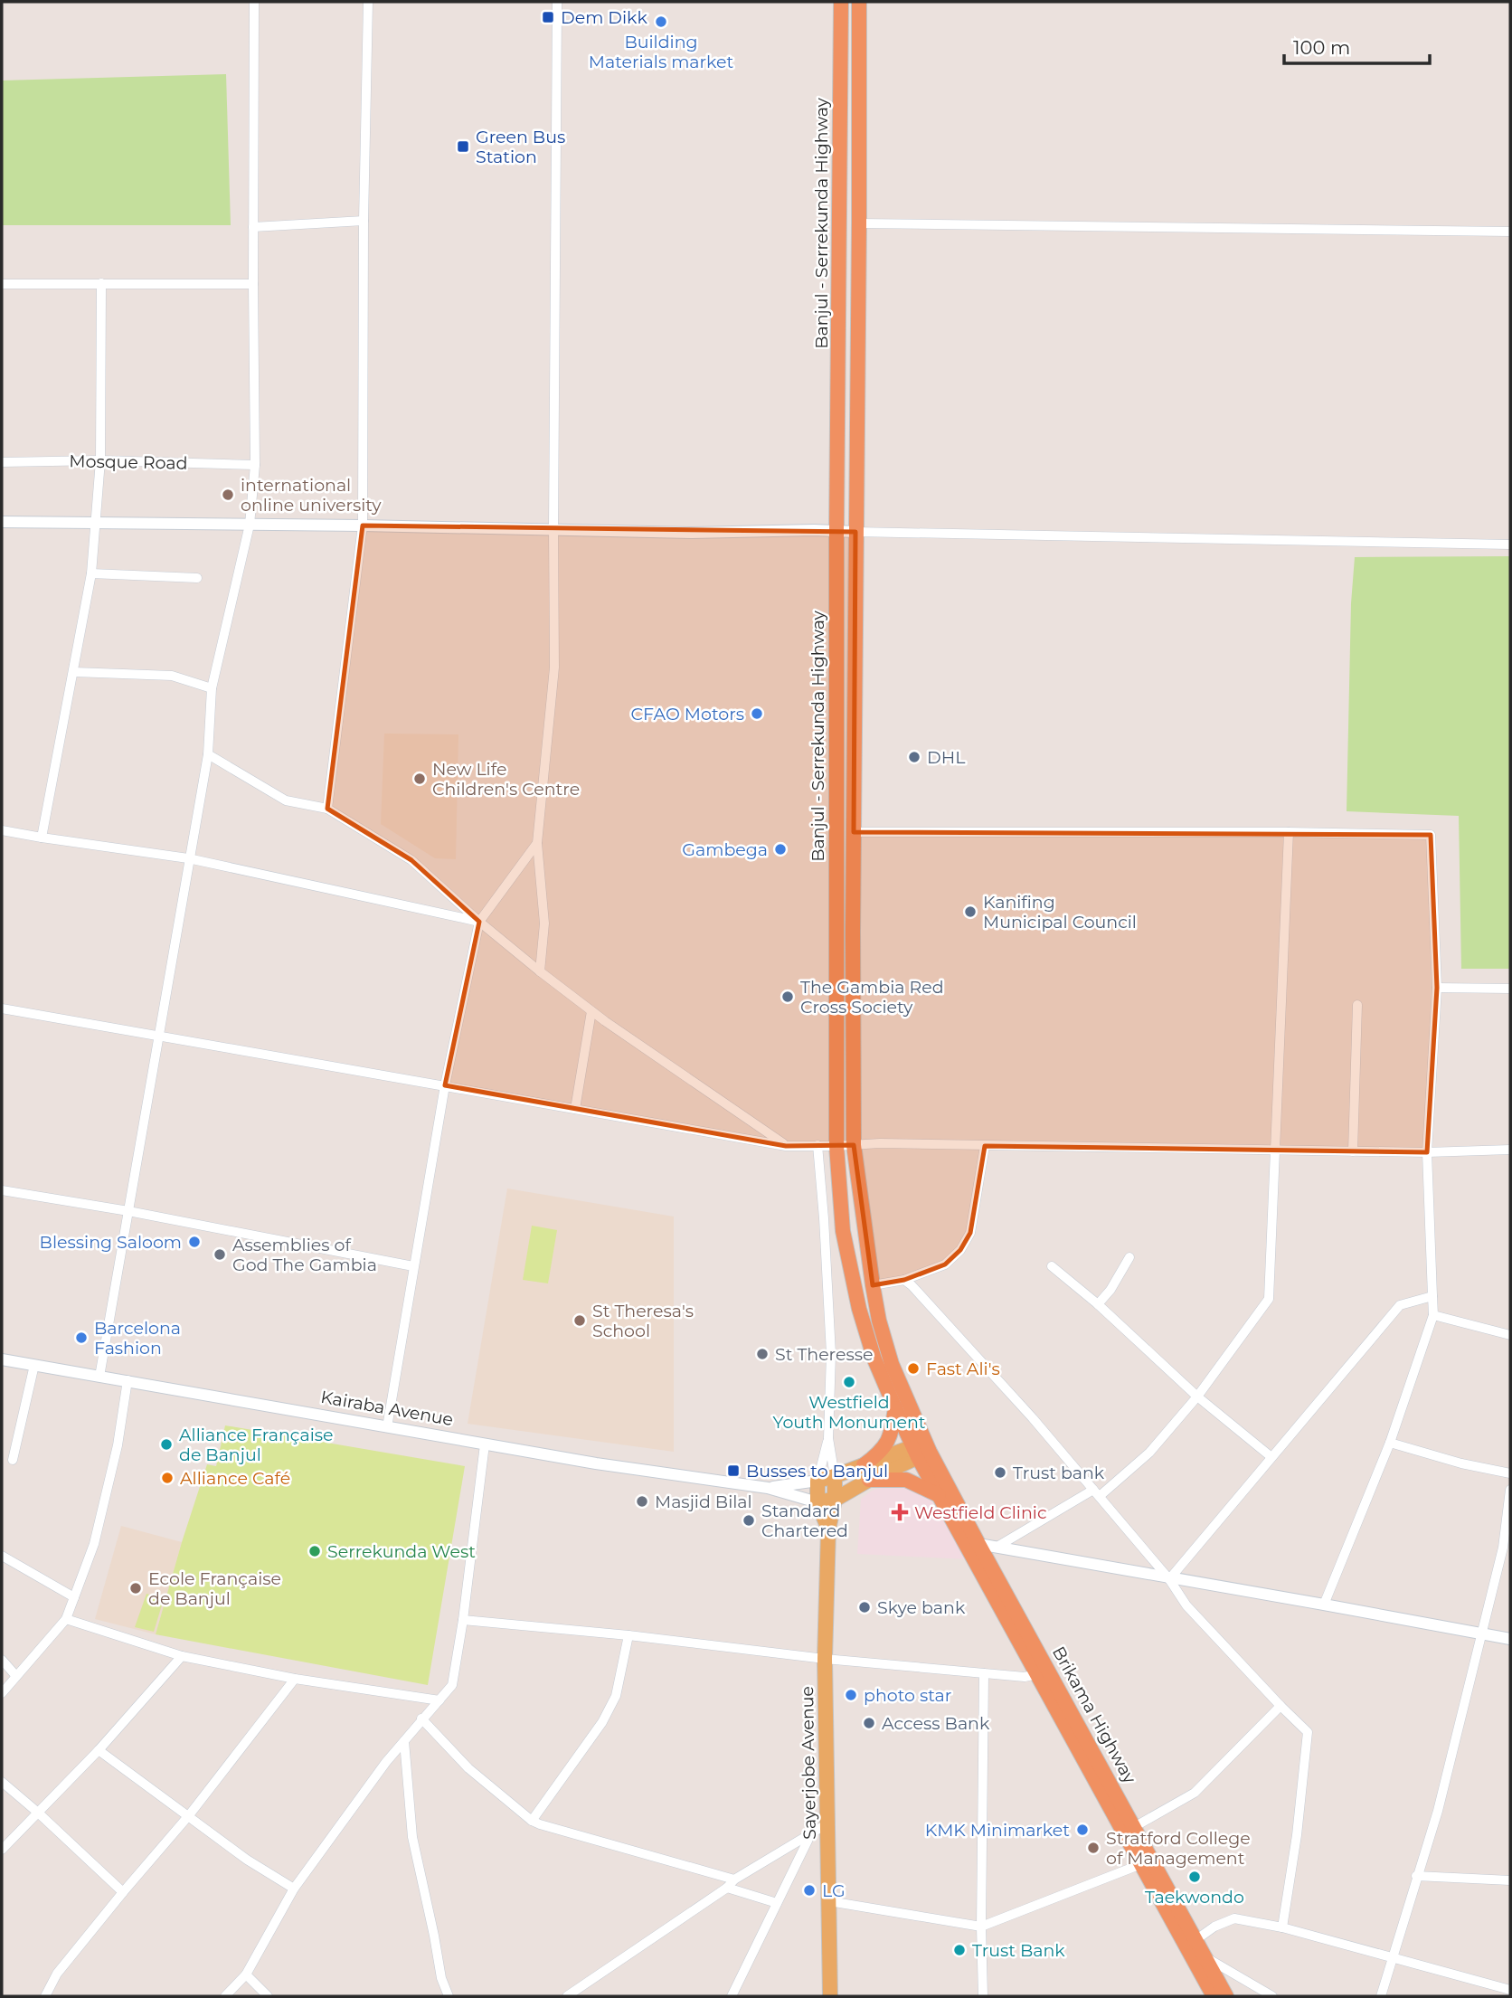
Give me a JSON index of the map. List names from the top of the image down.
{
  "streets": {
    "highway": ["Banjul - Serrekunda Highway", "Brikama Highway"],
    "main road": ["Kairaba Avenue", "Sayerjobe Avenue"],
    "street": ["Mosque Road"]
  },
  "crossings": [
    ["Banjul - Serrekunda Highway", "Kairaba Avenue"],
    ["Banjul - Serrekunda Highway", "Brikama Highway"],
    ["Kairaba Avenue", "Brikama Highway"],
    ["Kairaba Avenue", "Sayerjobe Avenue"]
  ],
  "places": {
    "transit": ["Dem Dikk", "Green Bus Station", "Busses to Banjul"],
    "other": [
      "Building Materials market",
      "international online university",
      "CFAO Motors",
      "DHL",
      "New Life Children's Centre",
      "Gambega",
      "Kanifing Municipal Council",
      "The Gambia Red Cross Society",
      "Blessing Saloom",
      "Assemblies of God The Gambia",
      "St Theresa's School",
      "Barcelona Fashion",
      "St Theresse",
      "Fast Ali's",
      "Westfield Youth Monument",
      "Alliance Française de Banjul",
      "Trust bank",
      "Alliance Café",
      "Masjid Bilal",
      "Standard Chartered",
      "Serrekunda West",
      "Ecole Française de Banjul",
      "Skye bank",
      "photo star",
      "Access Bank",
      "KMK Minimarket",
      "Stratford College of Management",
      "Taekwondo",
      "LG",
      "Trust Bank"
    ],
    "health": ["Westfield Clinic"]
  },
  "scale_bar": "100 m"
}
